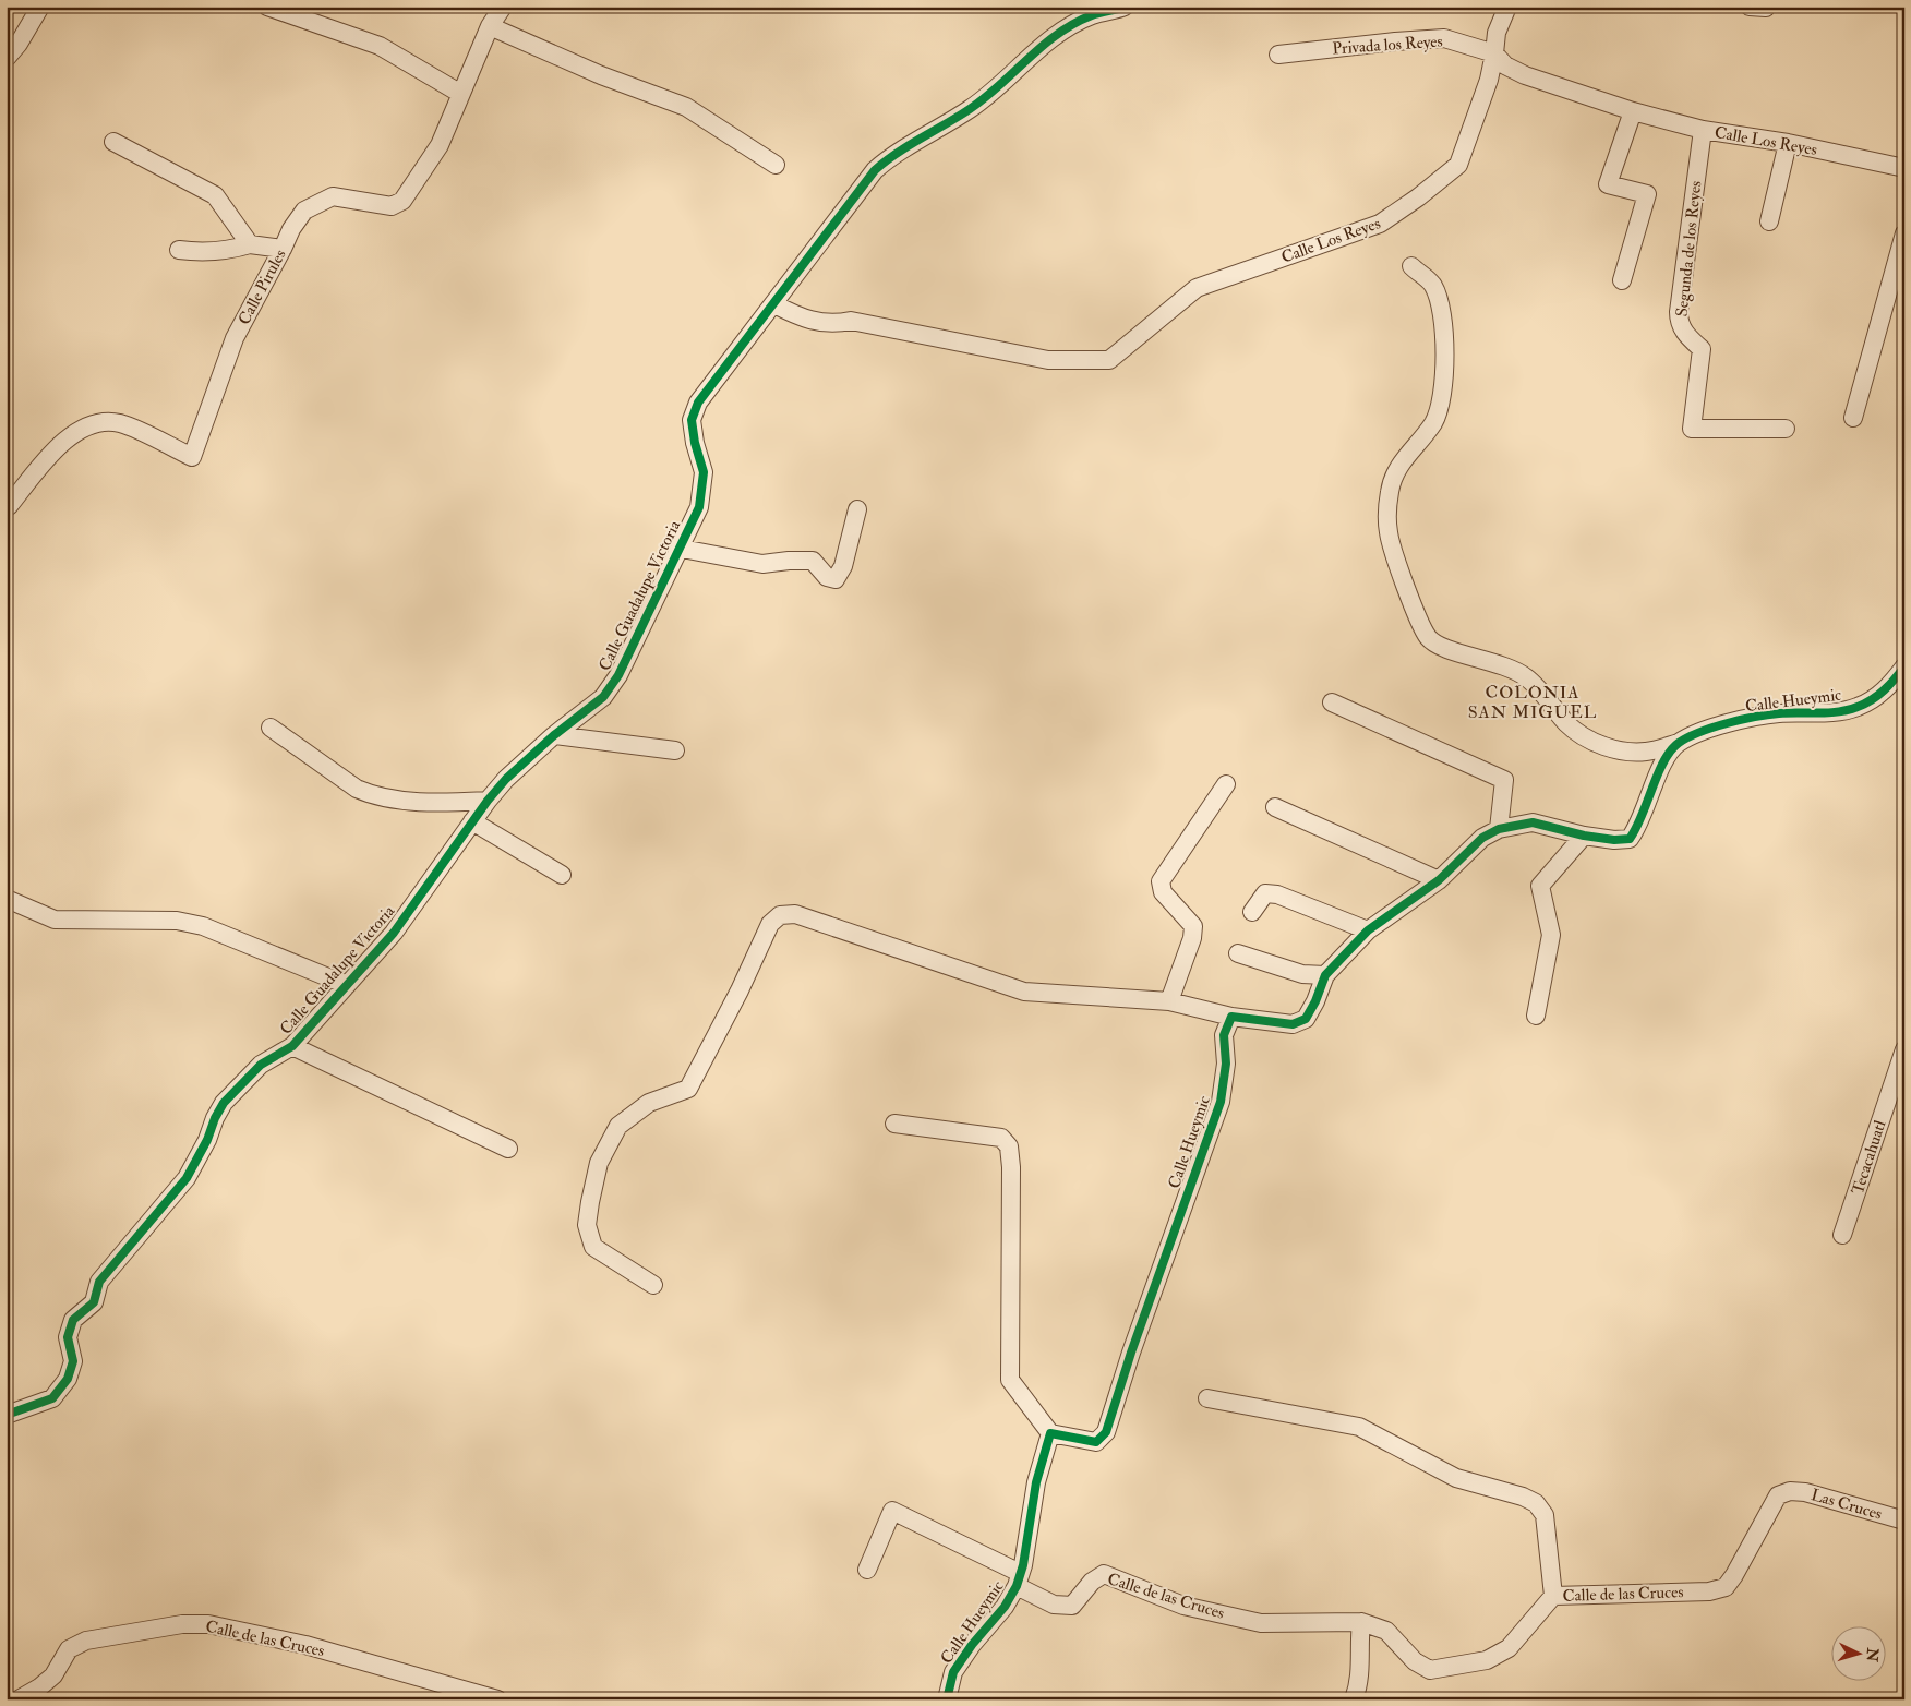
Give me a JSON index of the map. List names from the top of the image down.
{
  "streets": {
    "street": [
      "Privada los Reyes",
      "Calle Los Reyes",
      "Segunda de los Reyes",
      "Calle Pirules",
      "Calle Guadalupe Victoria",
      "Calle Hueymic",
      "Tecacahuatl",
      "Las Cruces",
      "Calle de las Cruces"
    ]
  },
  "crossings": [
    ["Privada los Reyes", "Calle Los Reyes"],
    ["Calle Los Reyes", "Segunda de los Reyes"],
    ["Calle Los Reyes", "Calle Guadalupe Victoria"],
    ["Calle Hueymic", "Calle de las Cruces"],
    ["Las Cruces", "Calle de las Cruces"]
  ],
  "districts": ["COLONIA SAN MIGUEL"],
  "north": "right"
}
